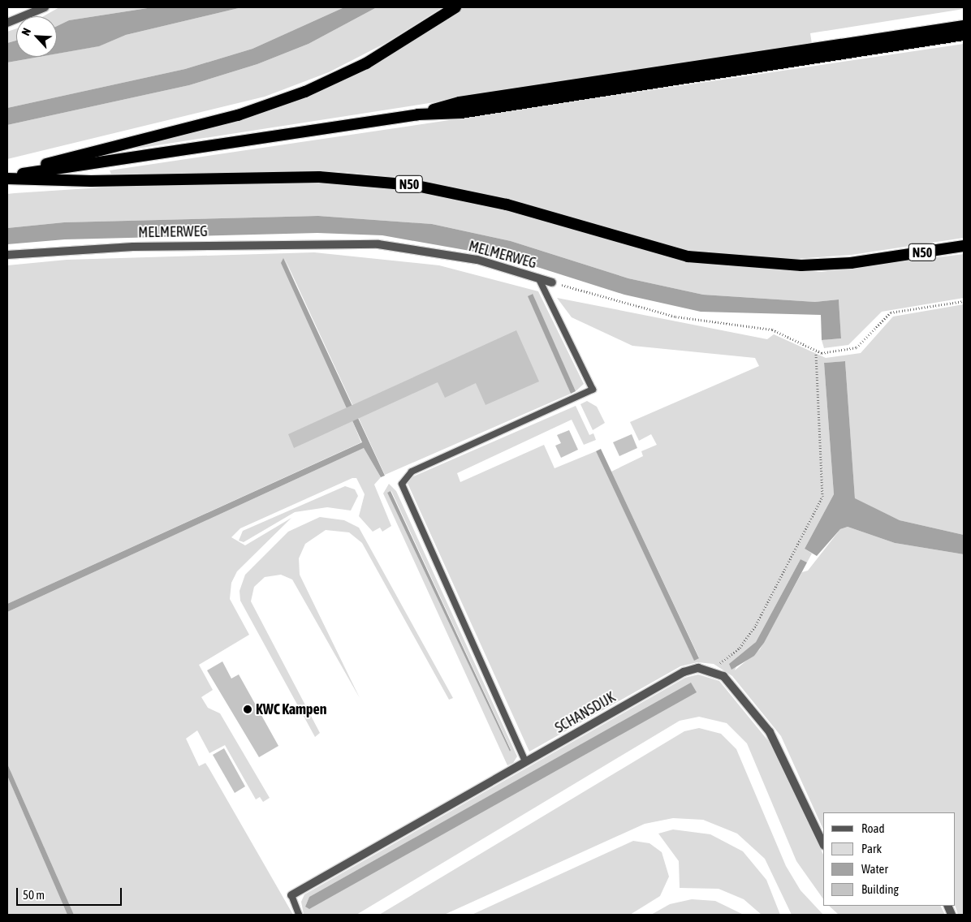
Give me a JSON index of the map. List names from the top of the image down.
{
  "streets": {
    "highway": ["N50"],
    "street": ["MELMERWEG", "SCHANSDIJK"]
  },
  "places": ["KWC Kampen"],
  "legend": [
    "Road",
    "Park",
    "Water",
    "Building"
  ],
  "scale_bar": "50 m",
  "north": "top left"
}
